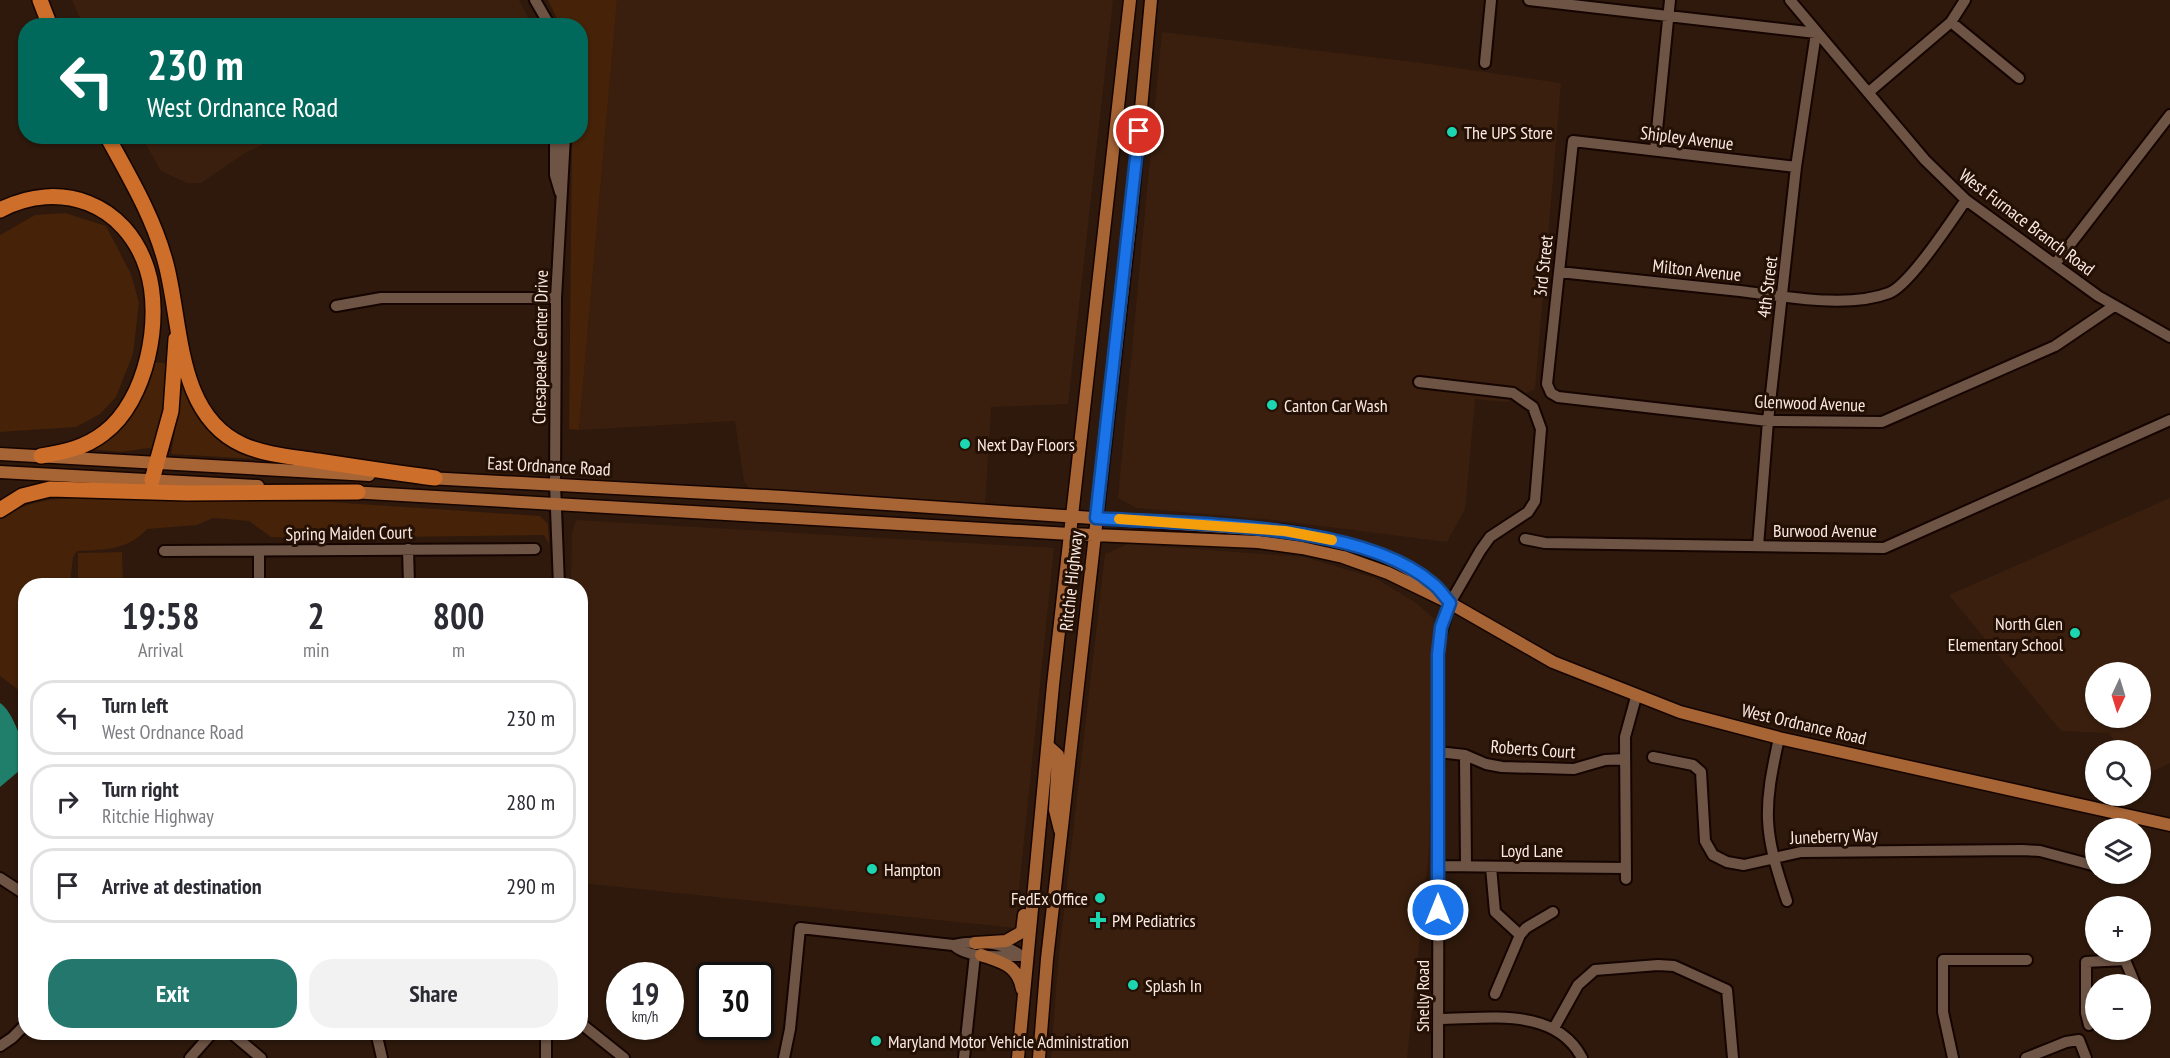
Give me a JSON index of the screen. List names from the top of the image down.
{
  "streets": {
    "main road": ["East Ordnance Road", "Ritchie Highway", "West Ordnance Road"],
    "street": [
      "Shipley Avenue",
      "West Furnace Branch Road",
      "3rd Street",
      "Milton Avenue",
      "4th Street",
      "Chesapeake Center Drive",
      "Glenwood Avenue",
      "Burwood Avenue",
      "Spring Maiden Court",
      "Roberts Court",
      "Juneberry Way",
      "Loyd Lane",
      "Shelly Road"
    ]
  },
  "crossings": [
    ["Shipley Avenue", "3rd Street"],
    ["Shipley Avenue", "4th Street"],
    ["West Furnace Branch Road", "Milton Avenue"],
    ["West Furnace Branch Road", "4th Street"],
    ["West Furnace Branch Road", "Glenwood Avenue"],
    ["3rd Street", "Milton Avenue"],
    ["3rd Street", "Glenwood Avenue"],
    ["Milton Avenue", "4th Street"],
    ["4th Street", "Glenwood Avenue"],
    ["4th Street", "Burwood Avenue"],
    ["Chesapeake Center Drive", "East Ordnance Road"],
    ["East Ordnance Road", "Ritchie Highway"],
    ["East Ordnance Road", "West Ordnance Road"],
    ["Ritchie Highway", "West Ordnance Road"],
    ["West Ordnance Road", "Shelly Road"],
    ["Roberts Court", "Loyd Lane"],
    ["Roberts Court", "Shelly Road"],
    ["Loyd Lane", "Shelly Road"]
  ],
  "places": {
    "other": [
      "The UPS Store",
      "Canton Car Wash",
      "Next Day Floors",
      "North Glen Elementary School",
      "Hampton",
      "FedEx Office",
      "Splash In",
      "Maryland Motor Vehicle Administration"
    ],
    "health": ["PM Pediatrics"]
  },
  "north": "bottom",
  "page": {
    "turn": ["230 m", "West Ordnance Road"],
    "eta": [
      "19:58",
      "Arrival",
      "2",
      "min",
      "800",
      "m"
    ],
    "map_buttons": ["+", "−"],
    "list": [
      {
        "name": "Turn left",
        "note": "West Ordnance Road",
        "value": "230 m"
      },
      {
        "name": "Turn right",
        "note": "Ritchie Highway",
        "value": "280 m"
      },
      {
        "name": "Arrive at destination",
        "value": "290 m"
      }
    ],
    "buttons": ["Exit", "Share"],
    "speed": "19 km/h",
    "limit": "30"
  }
}
